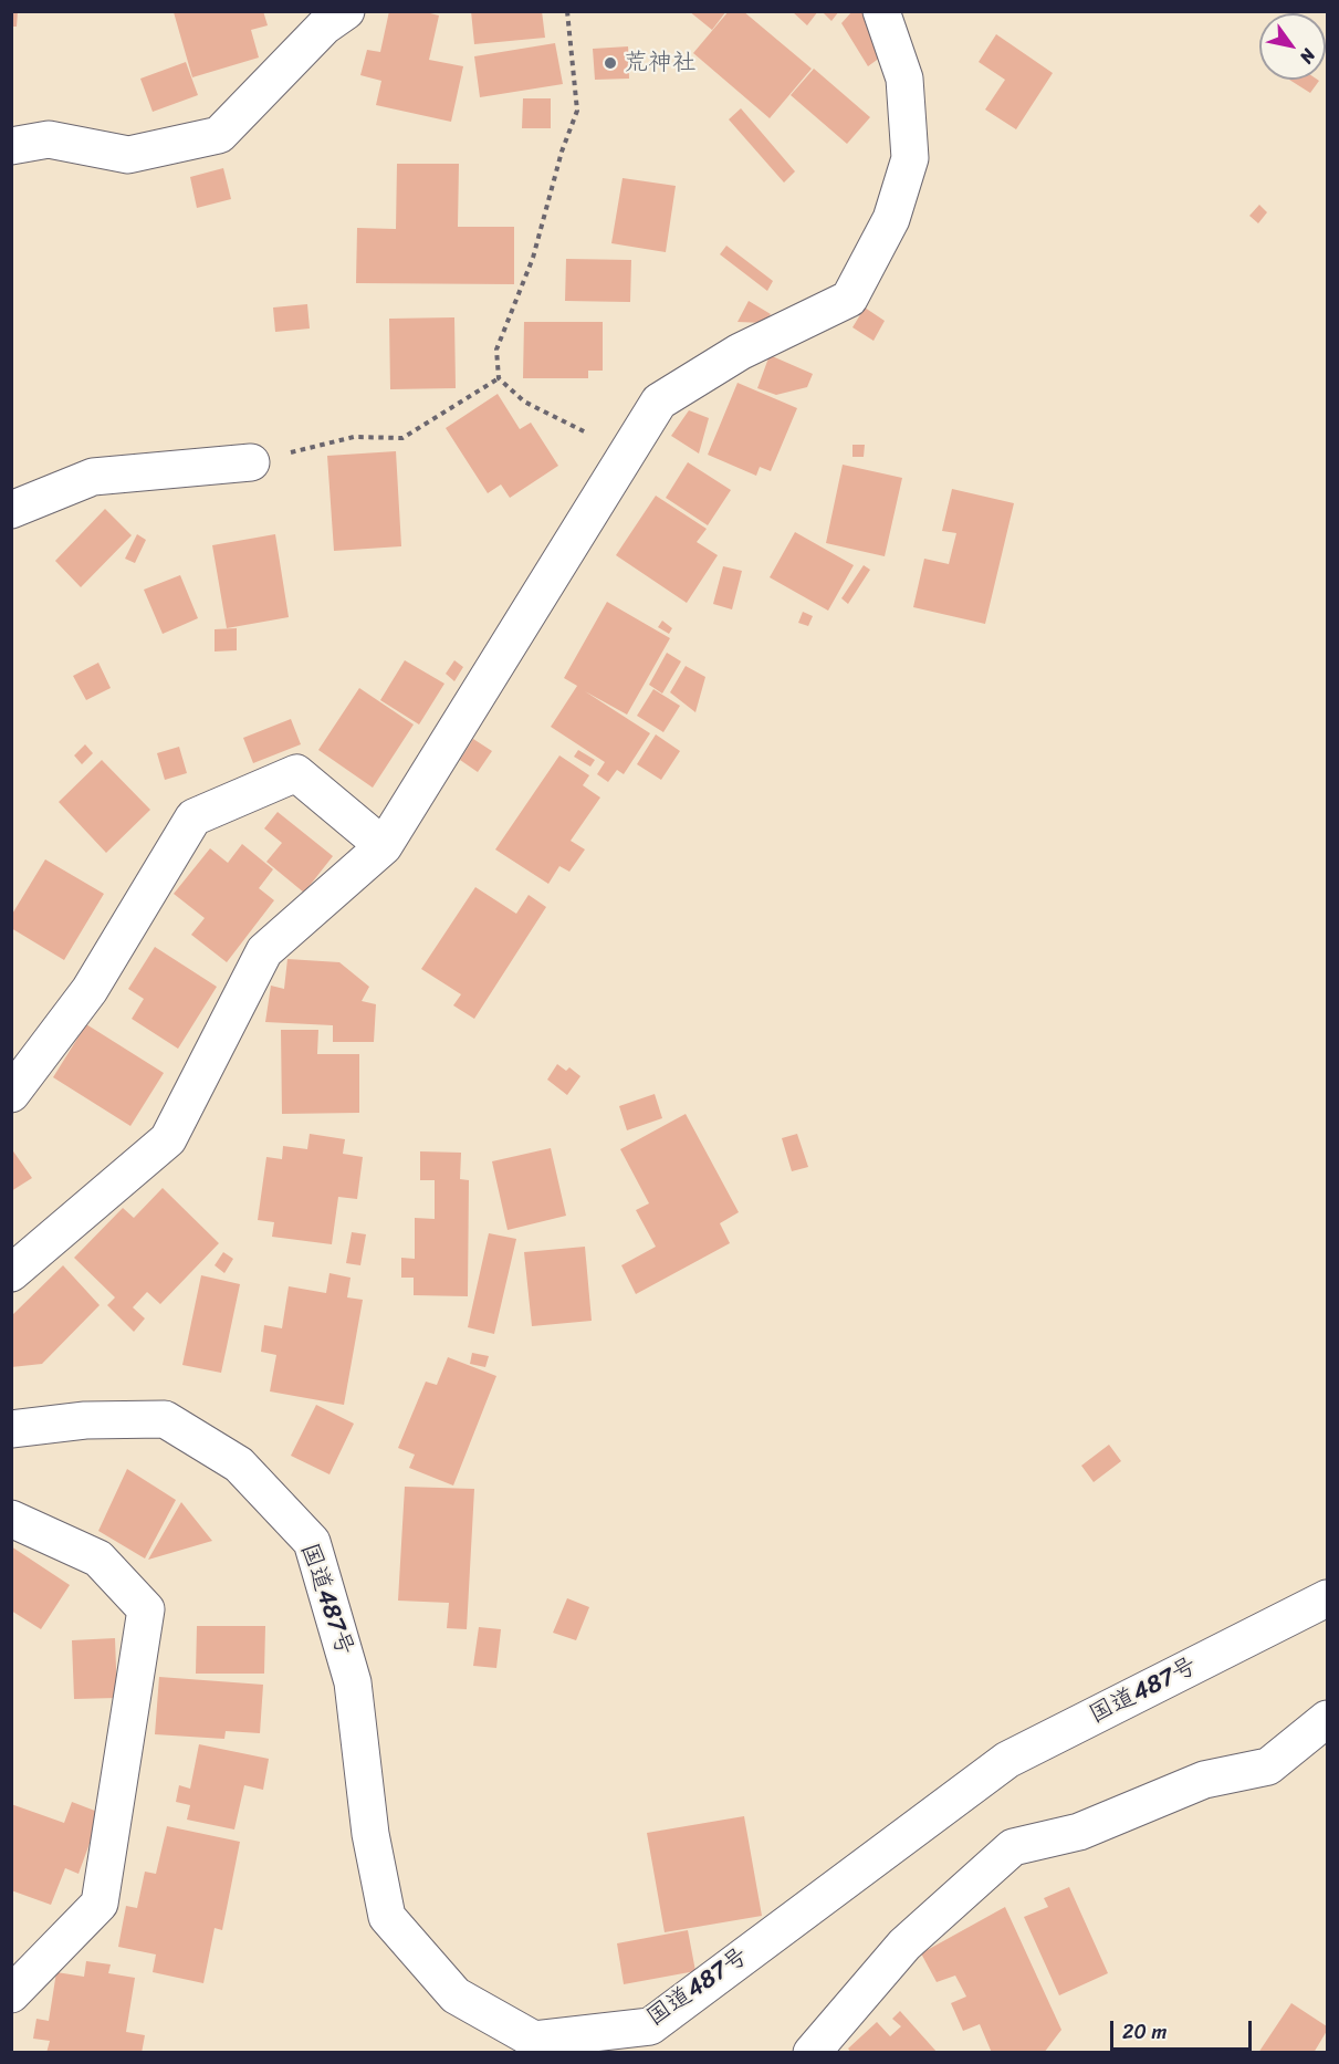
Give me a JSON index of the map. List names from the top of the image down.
{
  "streets": {
    "main road": ["国道487号"]
  },
  "places": ["荒神社"],
  "scale_bar": "20 m",
  "north": "bottom right"
}
